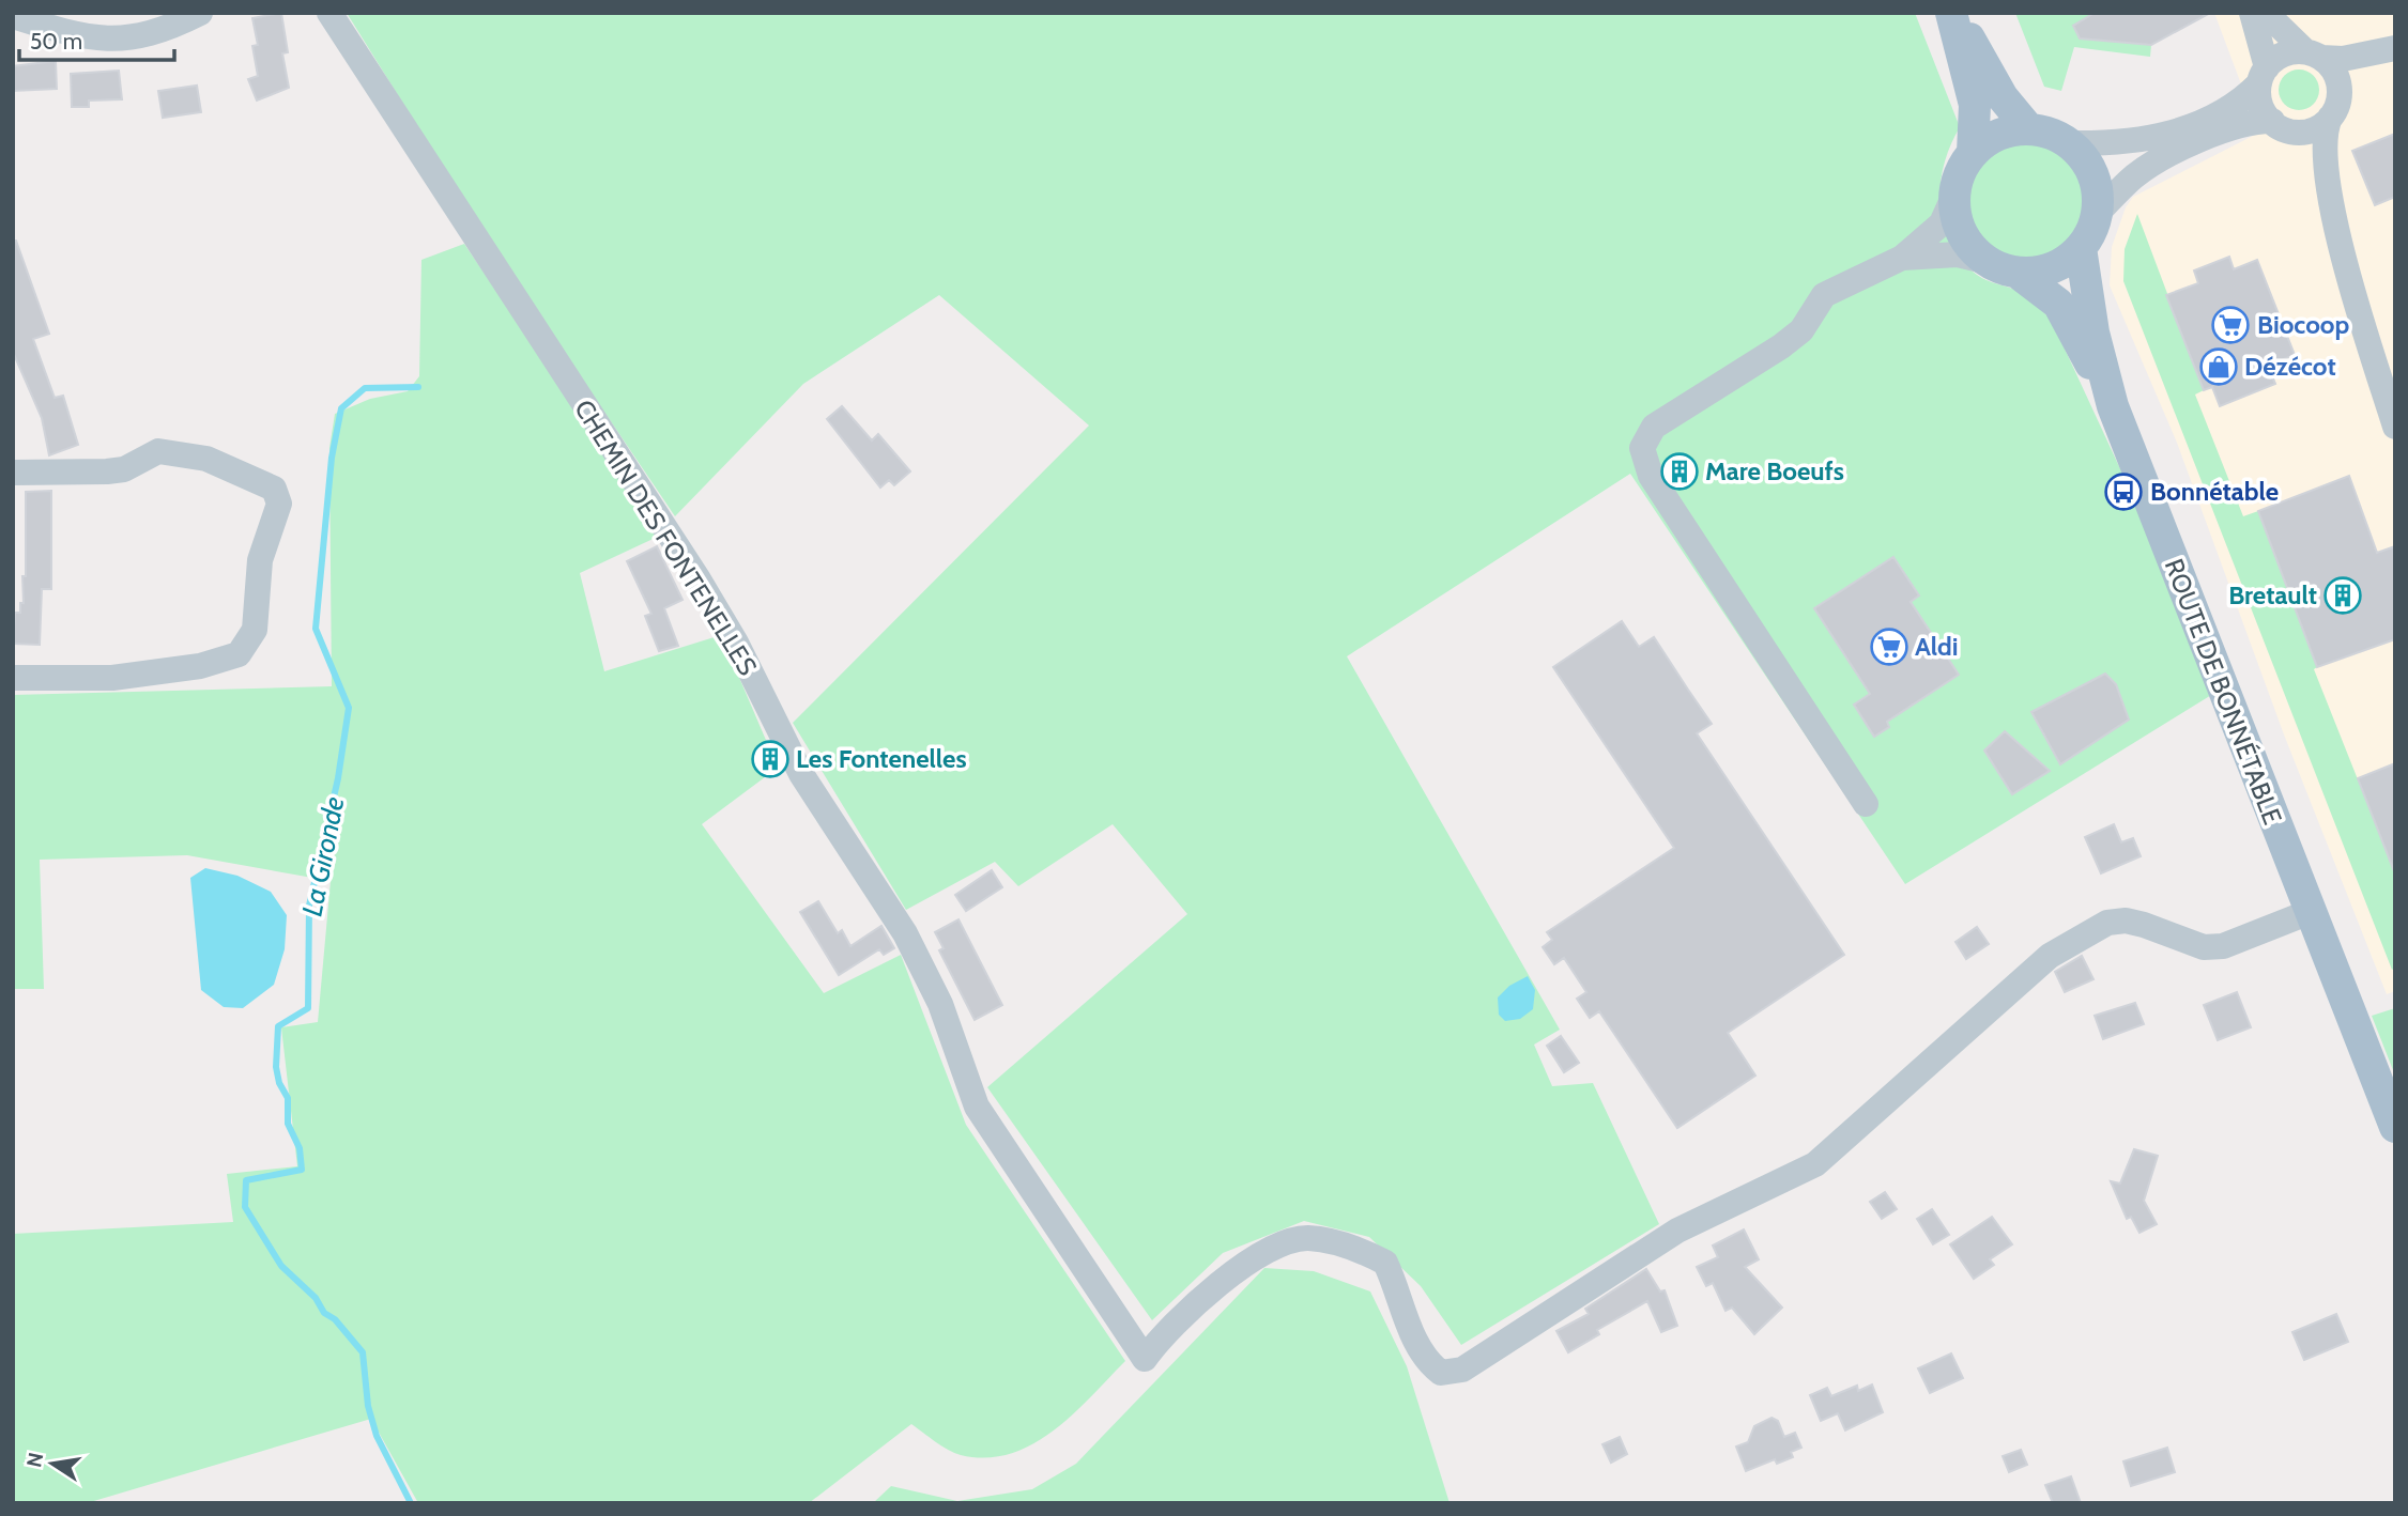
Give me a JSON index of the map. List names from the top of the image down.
{
  "streets": {
    "main road": ["ROUTE DE BONNÉTABLE"],
    "street": ["CHEMIN DES FONTENELLES"]
  },
  "crossings": [
    ["CHEMIN DES FONTENELLES", "ROUTE DE BONNÉTABLE"]
  ],
  "water": ["La Gironde"],
  "places": {
    "supermarket": ["Biocoop", "Aldi"],
    "shop": ["Dézécot"],
    "building": ["Mare Boeufs", "Bretault", "Les Fontenelles"],
    "bus stop": ["Bonnétable"]
  },
  "scale_bar": "50 m",
  "north": "left"
}
